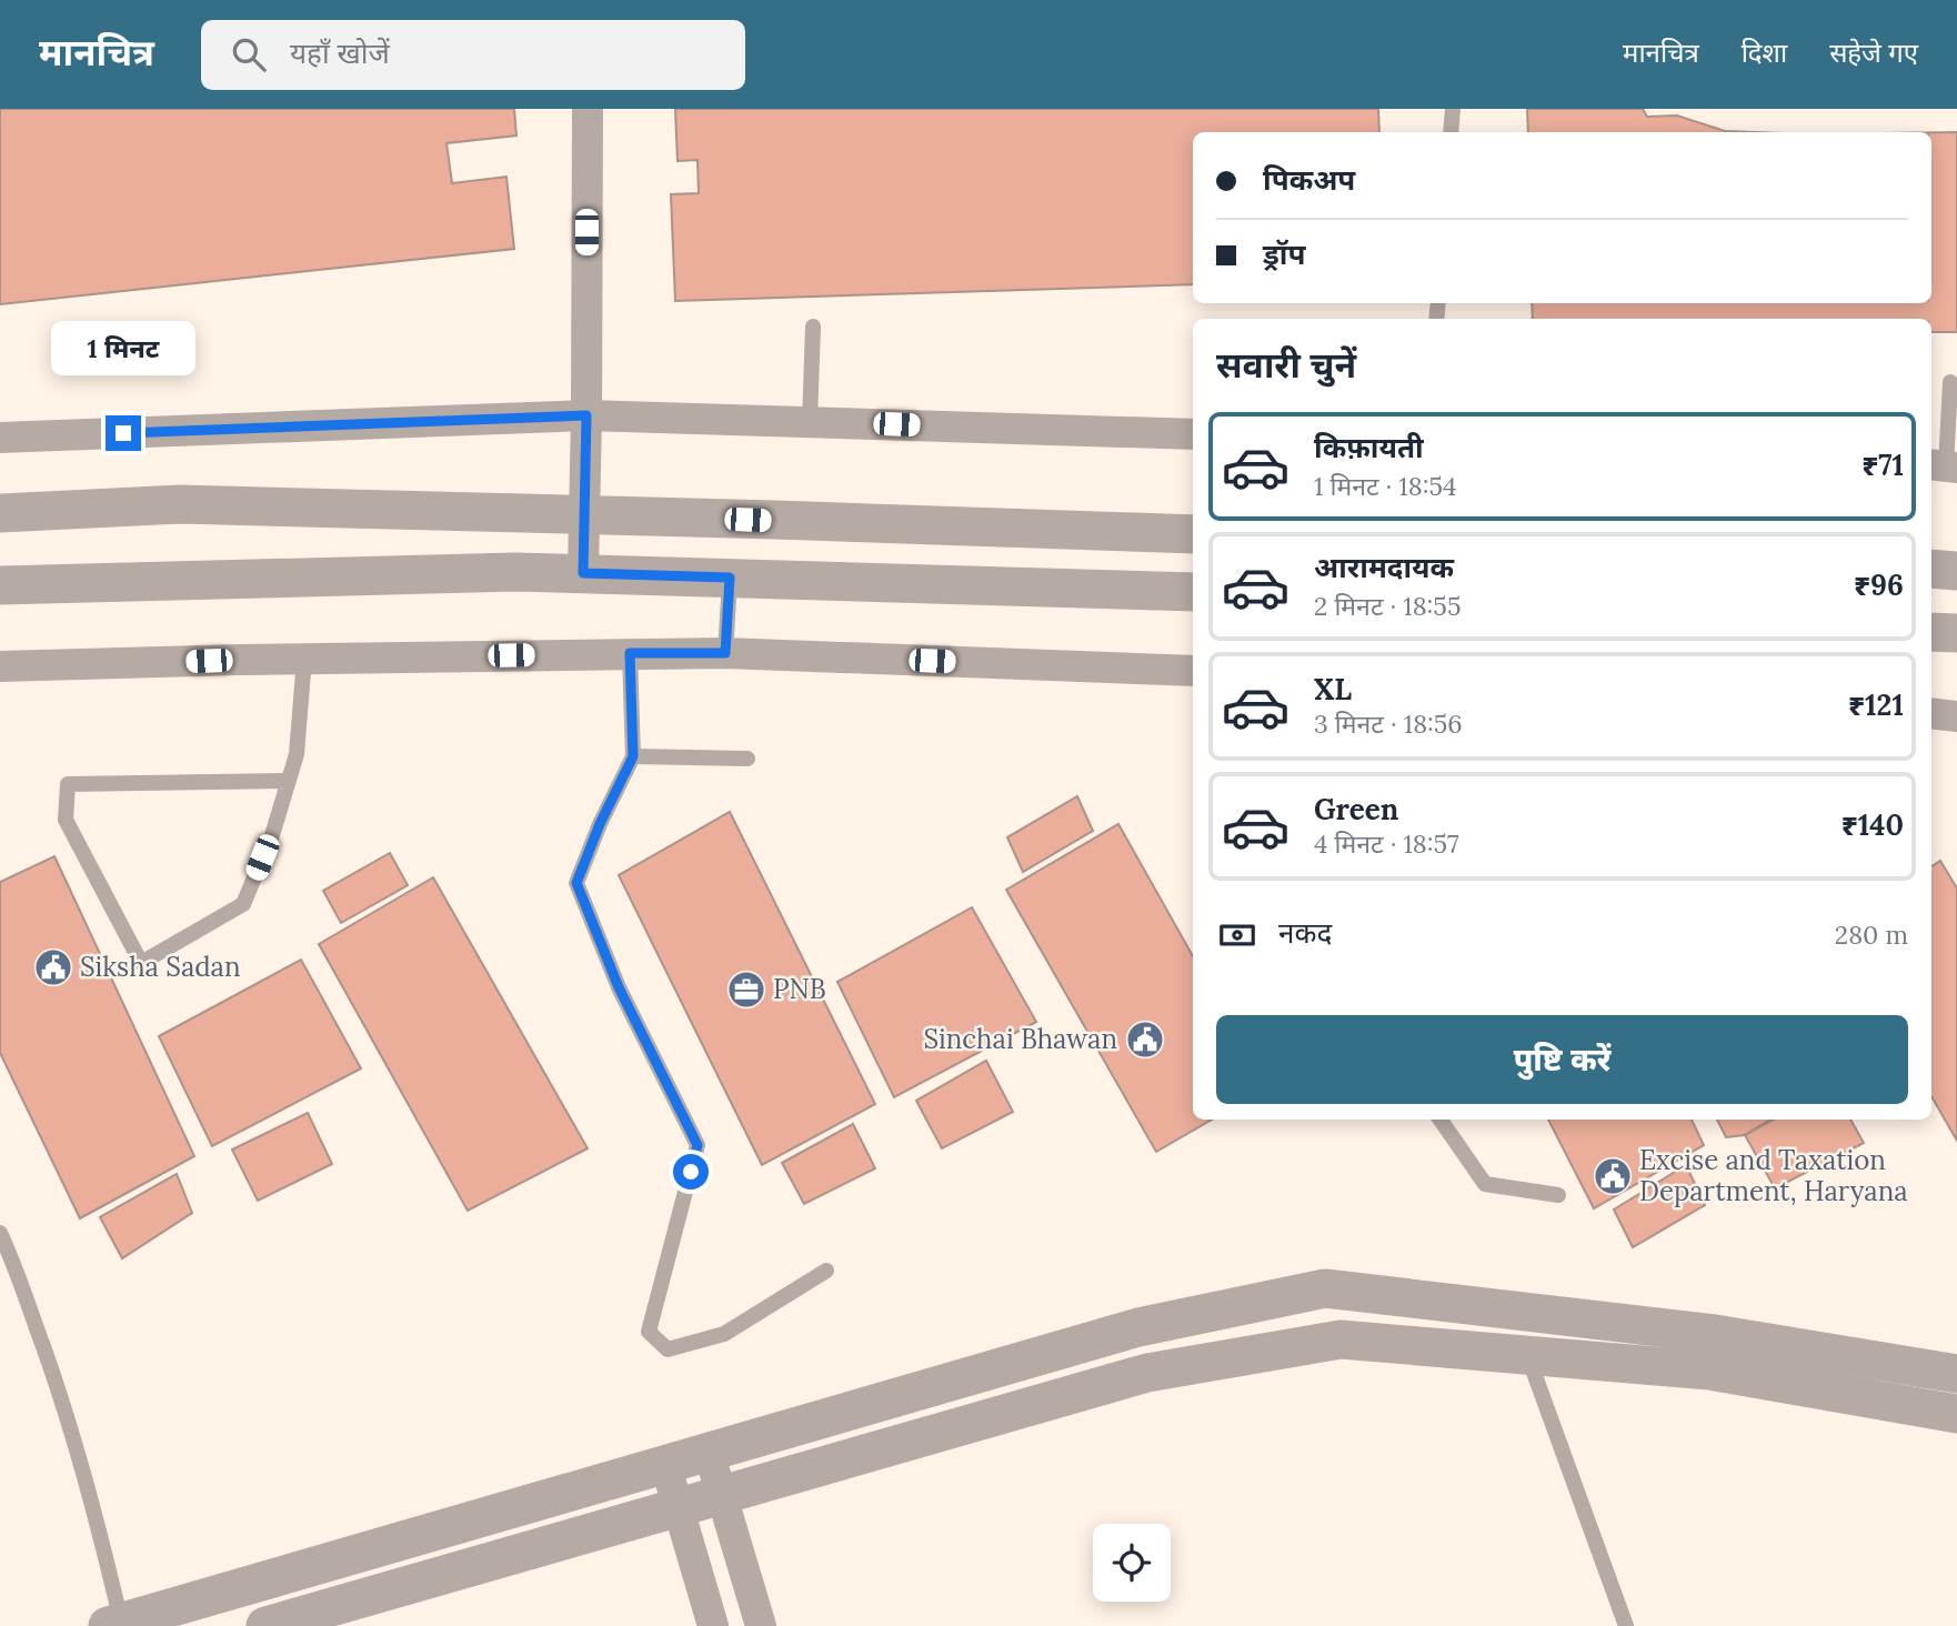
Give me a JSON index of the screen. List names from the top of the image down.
{
  "places": {
    "public building": ["Siksha Sadan", "Sinchai Bhawan", "Excise and Taxation Department, Haryana"],
    "office": ["PNB"]
  },
  "page": {
    "header": "मानचित्र",
    "search": "यहाँ खोजें",
    "nav": ["मानचित्र", "दिशा", "सहेजे गए"],
    "banner": ["पिकअप", "ड्रॉप"],
    "heading": "सवारी चुनें",
    "bubble": "1 मिनट",
    "list": [
      {
        "name": "किफ़ायती",
        "note": "1 मिनट · 18:54",
        "value": "₹71"
      },
      {
        "name": "आरामदायक",
        "note": "2 मिनट · 18:55",
        "value": "₹96"
      },
      {
        "name": "XL",
        "note": "3 मिनट · 18:56",
        "value": "₹121"
      },
      {
        "name": "Green",
        "note": "4 मिनट · 18:57",
        "value": "₹140"
      }
    ],
    "pay": ["नकद", "280 m"],
    "buttons": "पुष्टि करें"
  }
}
